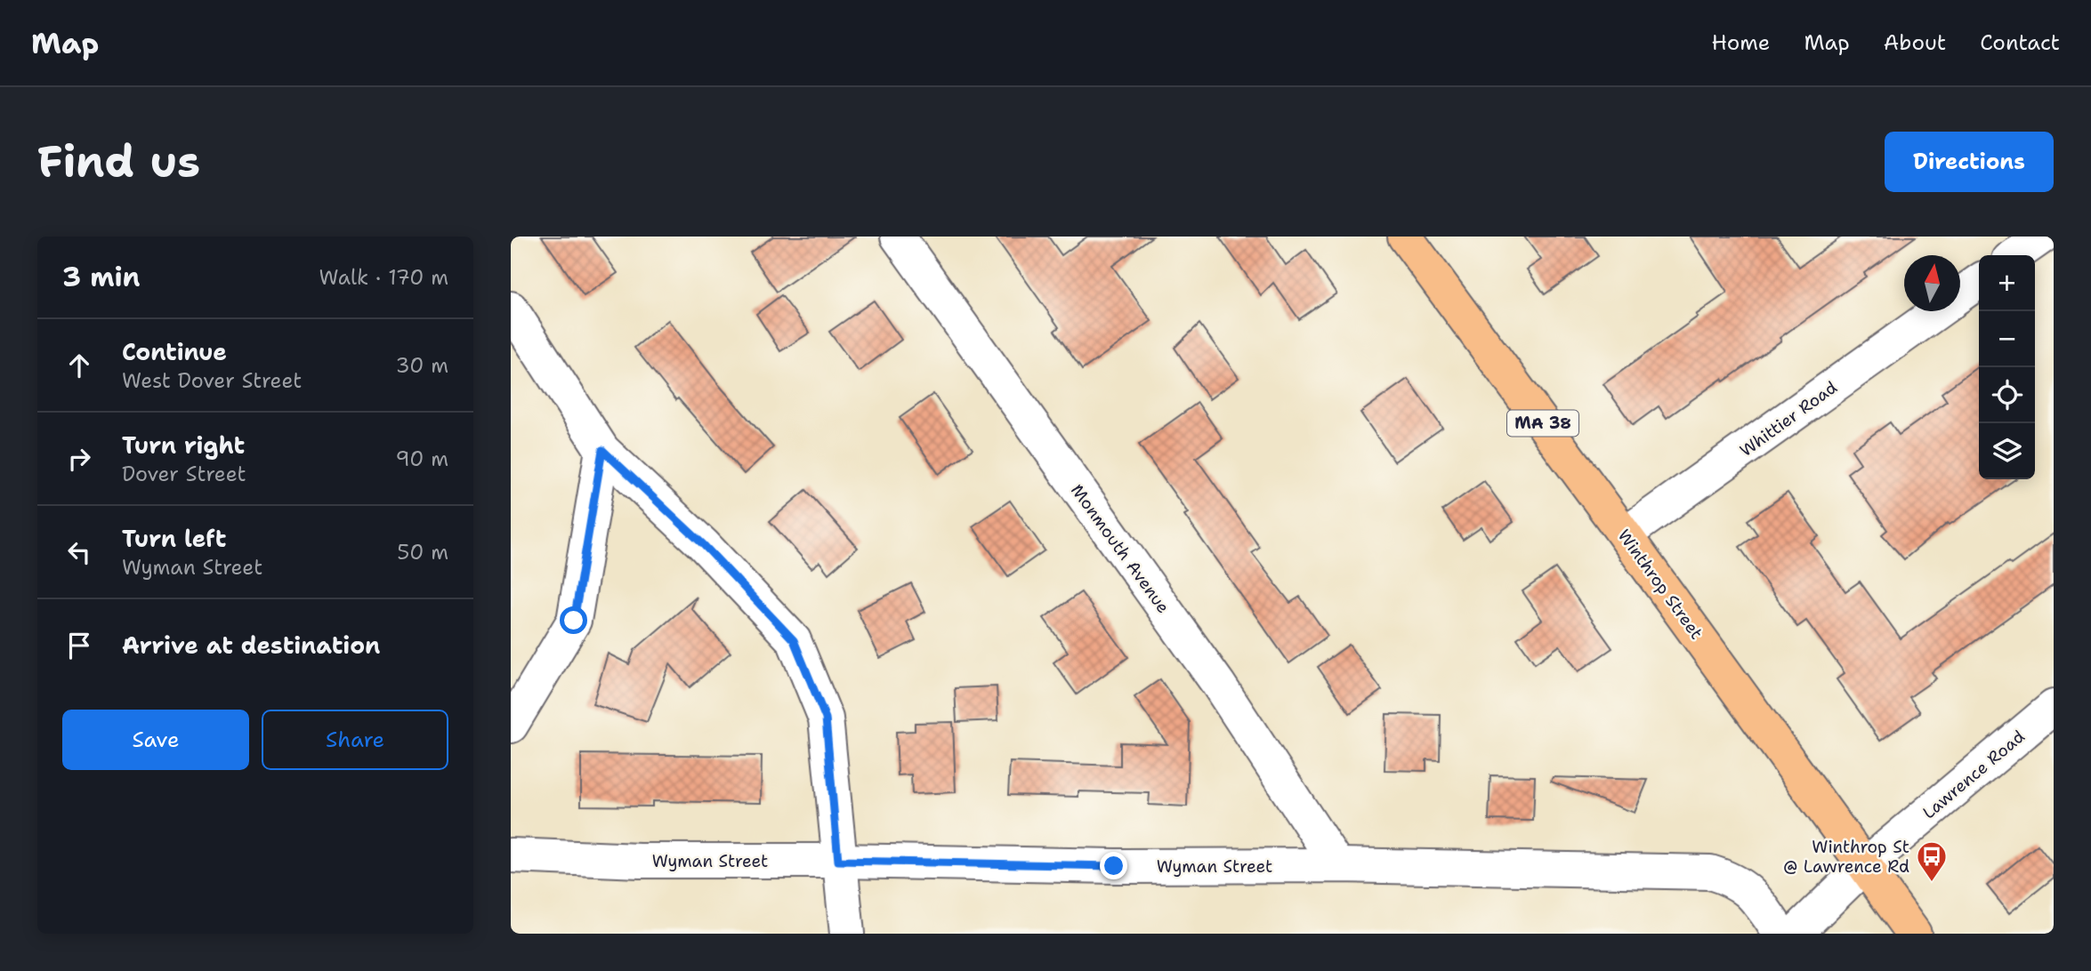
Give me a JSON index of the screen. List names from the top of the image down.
{
  "streets": {
    "main road": ["MA 38", "Winthrop Street"],
    "street": [
      "Whittier Road",
      "Monmouth Avenue",
      "Lawrence Road",
      "Wyman Street"
    ]
  },
  "crossings": [
    ["Whittier Road", "Winthrop Street"],
    ["Monmouth Avenue", "Wyman Street"],
    ["Winthrop Street", "Lawrence Road"]
  ],
  "places": {
    "bus stop": ["Winthrop St @ Lawrence Rd"]
  },
  "north": "top",
  "page": {
    "header": "Map",
    "nav": [
      "Home",
      "Map",
      "About",
      "Contact"
    ],
    "buttons": [
      "Directions",
      ["Save", "Share"]
    ],
    "title": "Find us",
    "heading": ["3 min", "Walk · 170 m"],
    "map_buttons": ["+", "−"],
    "list": [
      ["Continue", "West Dover Street", "30 m"],
      ["Turn right", "Dover Street", "90 m"],
      ["Turn left", "Wyman Street", "50 m"],
      "Arrive at destination"
    ]
  }
}
